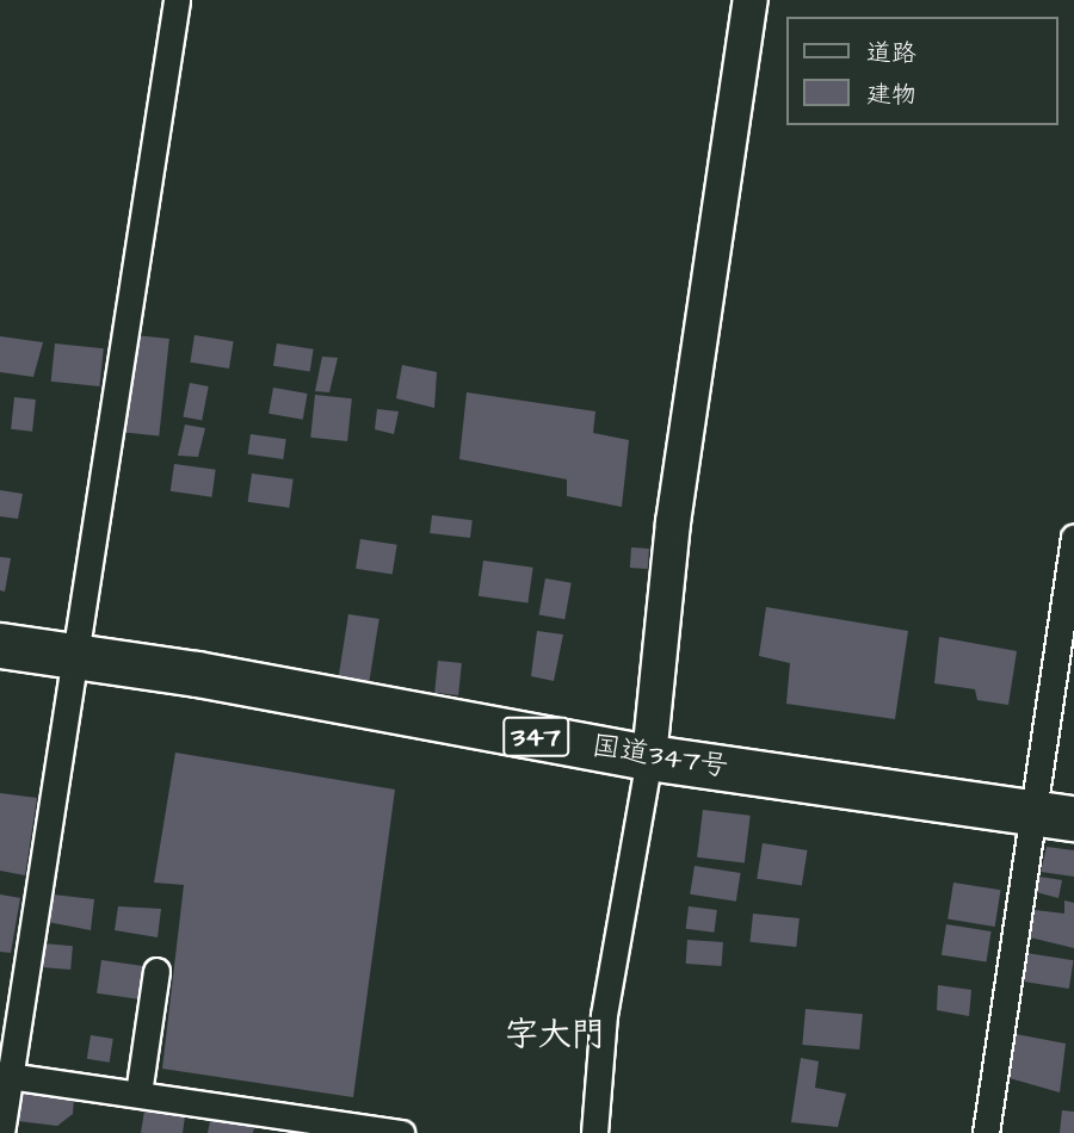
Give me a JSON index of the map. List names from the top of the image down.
{
  "streets": {
    "highway": ["347", "国道347号"]
  },
  "districts": ["字大門"],
  "legend": ["道路", "建物"]
}
